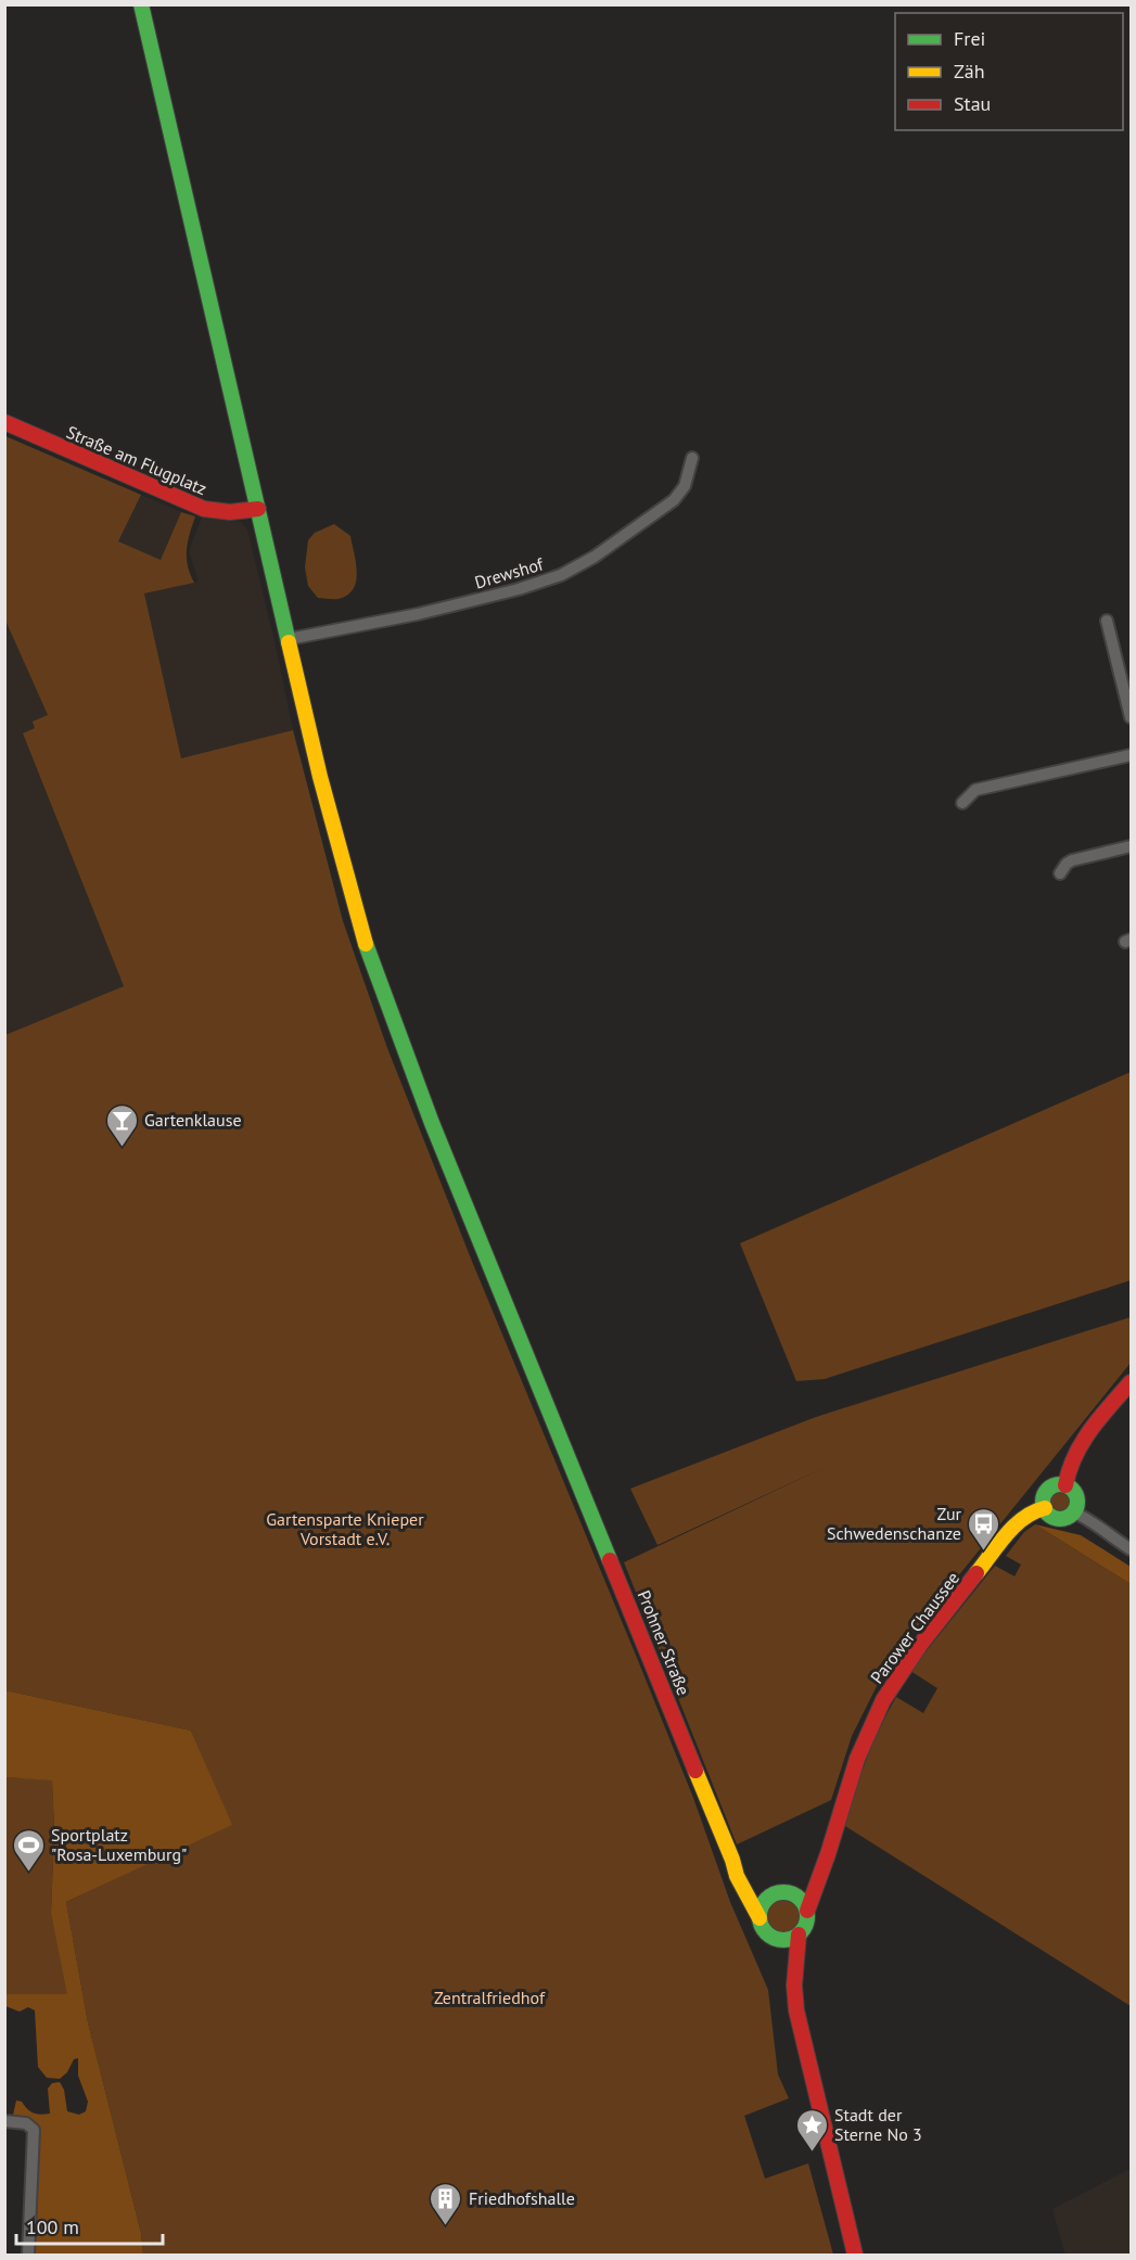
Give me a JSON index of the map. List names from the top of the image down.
{
  "streets": {
    "main road": ["Straße am Flugplatz", "Parower Chaussee", "Prohner Straße"],
    "street": ["Drewshof"]
  },
  "crossings": [
    ["Straße am Flugplatz", "Prohner Straße"],
    ["Drewshof", "Prohner Straße"],
    ["Parower Chaussee", "Prohner Straße"]
  ],
  "parks": ["Gartensparte Knieper Vorstadt e.V.", "Zentralfriedhof"],
  "places": {
    "bar": ["Gartenklause"],
    "bus stop": ["Zur Schwedenschanze"],
    "sports": ["Sportplatz \"Rosa-Luxemburg\""],
    "place": ["Stadt der Sterne No 3"],
    "building": ["Friedhofshalle"]
  },
  "legend": ["Frei", "Zäh", "Stau"],
  "scale_bar": "100 m"
}
